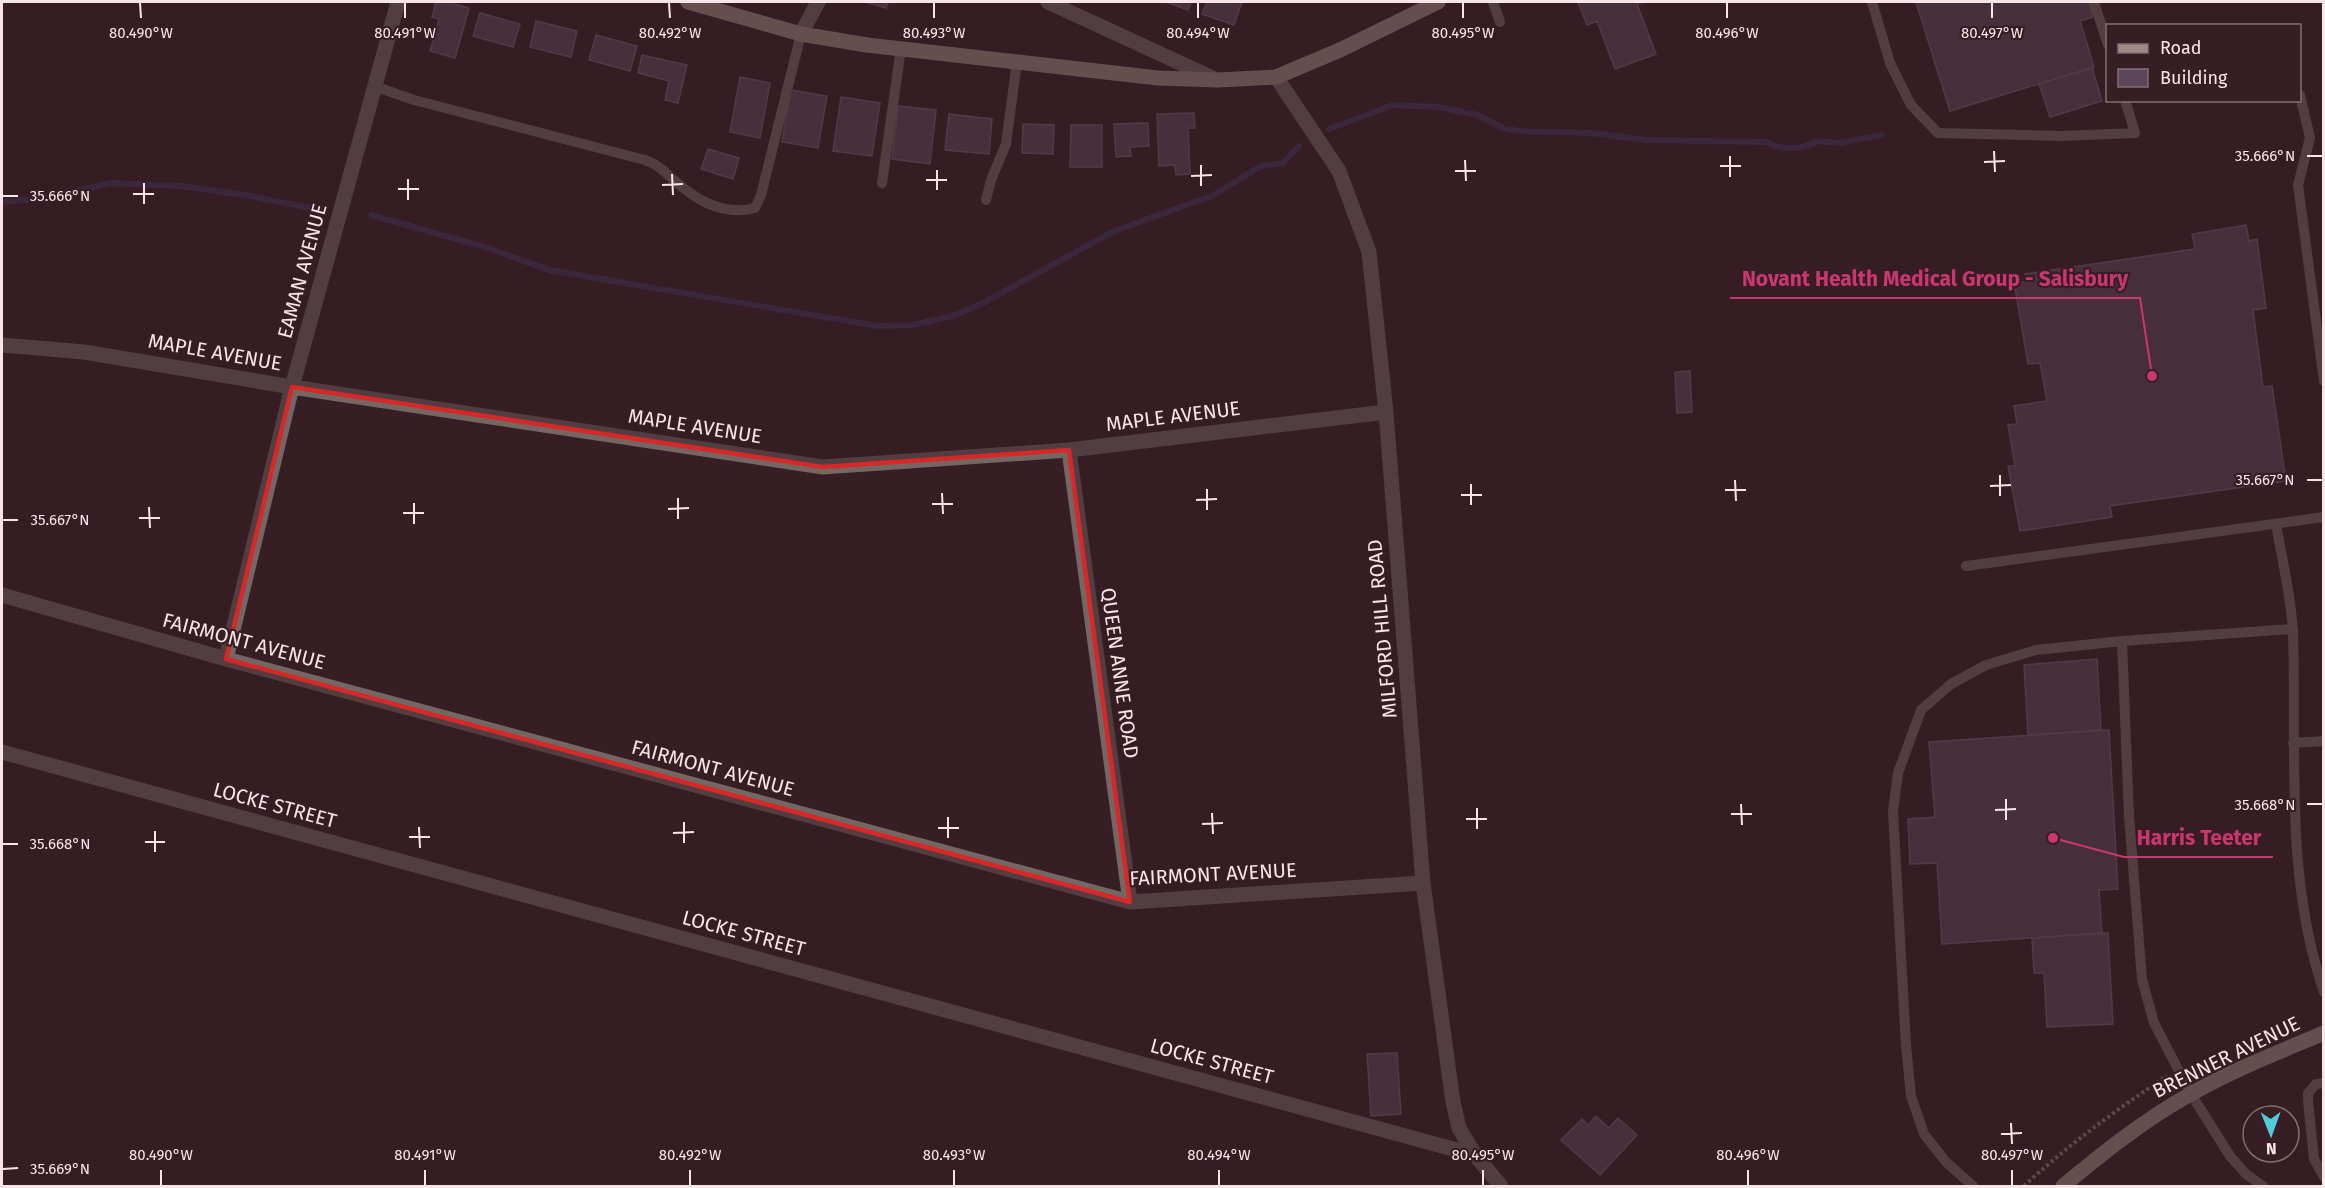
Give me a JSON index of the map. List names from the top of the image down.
{
  "streets": {
    "street": [
      "EAMAN AVENUE",
      "MAPLE AVENUE",
      "MILFORD HILL ROAD",
      "FAIRMONT AVENUE",
      "QUEEN ANNE ROAD",
      "LOCKE STREET",
      "BRENNER AVENUE"
    ]
  },
  "crossings": [
    ["EAMAN AVENUE", "MAPLE AVENUE"],
    ["EAMAN AVENUE", "FAIRMONT AVENUE"],
    ["MAPLE AVENUE", "MILFORD HILL ROAD"],
    ["MAPLE AVENUE", "QUEEN ANNE ROAD"],
    ["MILFORD HILL ROAD", "FAIRMONT AVENUE"],
    ["MILFORD HILL ROAD", "LOCKE STREET"],
    ["FAIRMONT AVENUE", "QUEEN ANNE ROAD"]
  ],
  "places": ["Novant Health Medical Group - Salisbury", "Harris Teeter"],
  "legend": ["Road", "Building"],
  "north": "bottom",
  "coordinates": [
    "80.490°W",
    "80.491°W",
    "80.492°W",
    "80.493°W",
    "80.494°W",
    "80.495°W",
    "80.496°W",
    "80.497°W",
    "35.666°N",
    "35.667°N",
    "35.668°N",
    "35.669°N"
  ]
}
